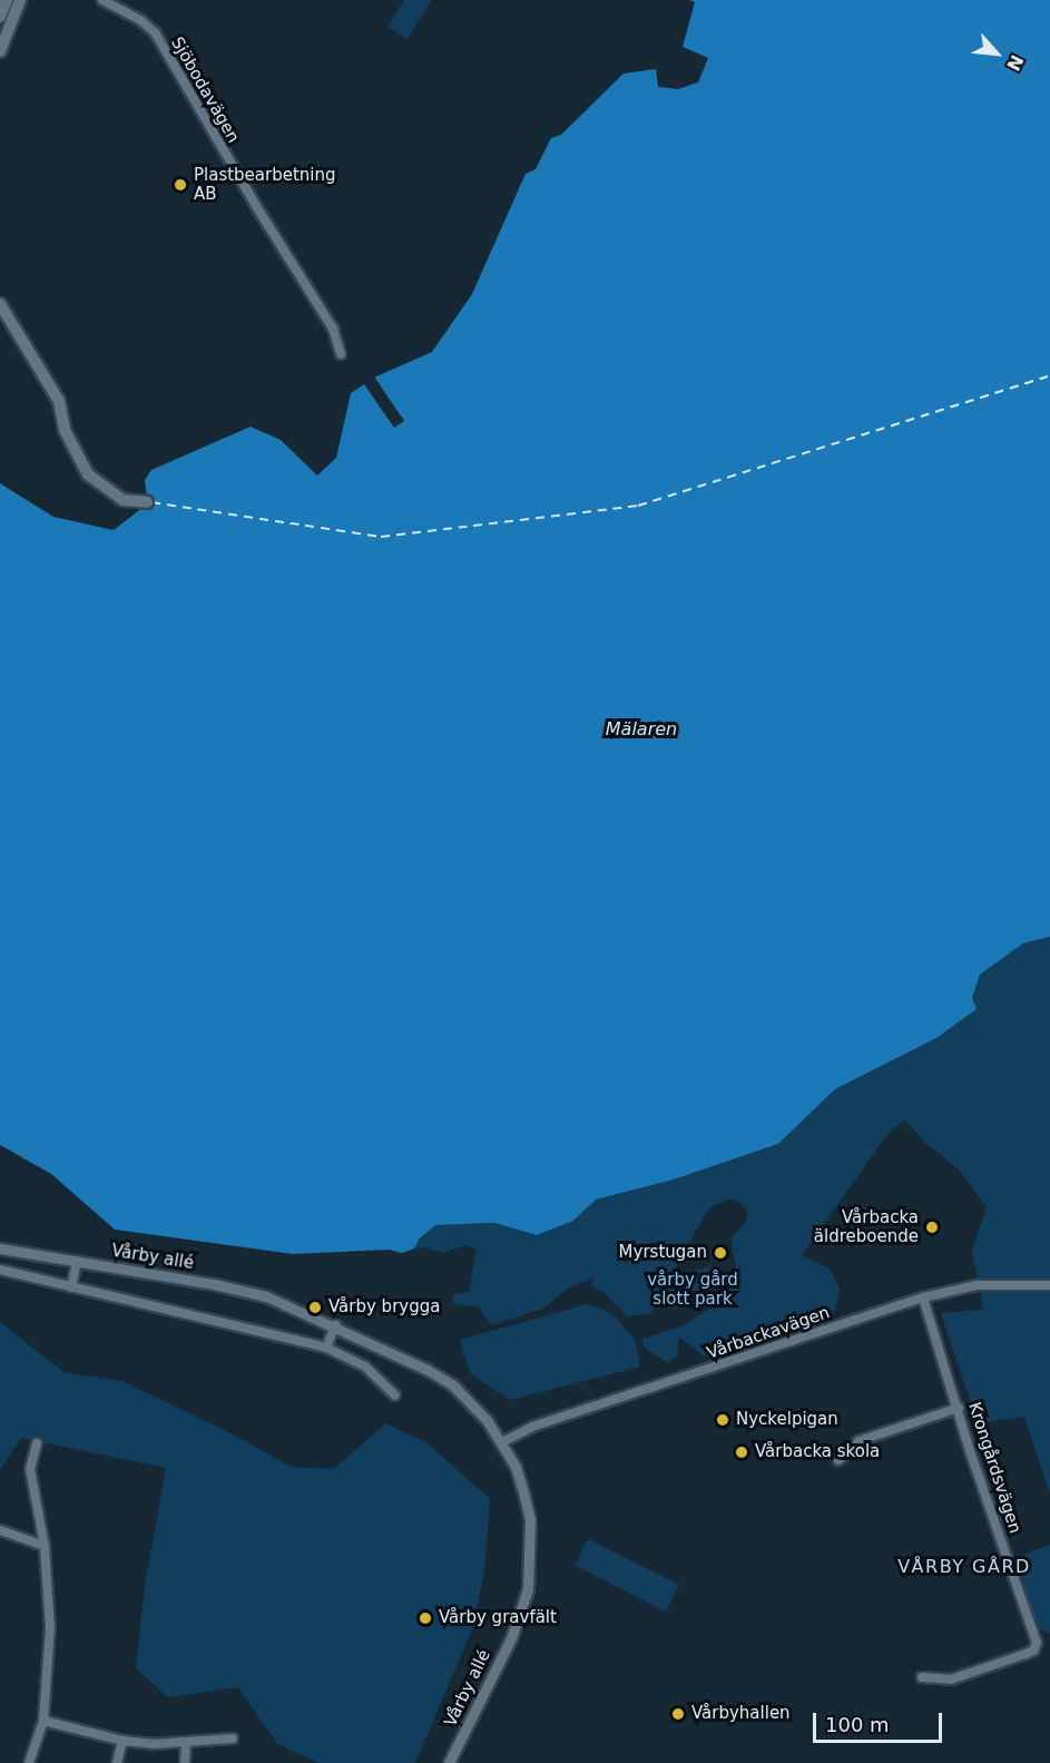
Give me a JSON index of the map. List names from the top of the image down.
{
  "streets": {
    "street": [
      "Sjöbodavägen",
      "Vårby allé",
      "Vårbackavägen",
      "Krongårdsvägen"
    ]
  },
  "crossings": [
    ["Vårby allé", "Vårbackavägen"],
    ["Vårbackavägen", "Krongårdsvägen"]
  ],
  "districts": ["VÅRBY GÅRD"],
  "water": ["Mälaren"],
  "parks": ["vårby gård slott park"],
  "places": [
    "Plastbearbetning AB",
    "Vårbacka äldreboende",
    "Myrstugan",
    "Vårby brygga",
    "Nyckelpigan",
    "Vårbacka skola",
    "Vårby gravfält",
    "Vårbyhallen"
  ],
  "scale_bar": "100 m",
  "north": "bottom right"
}
